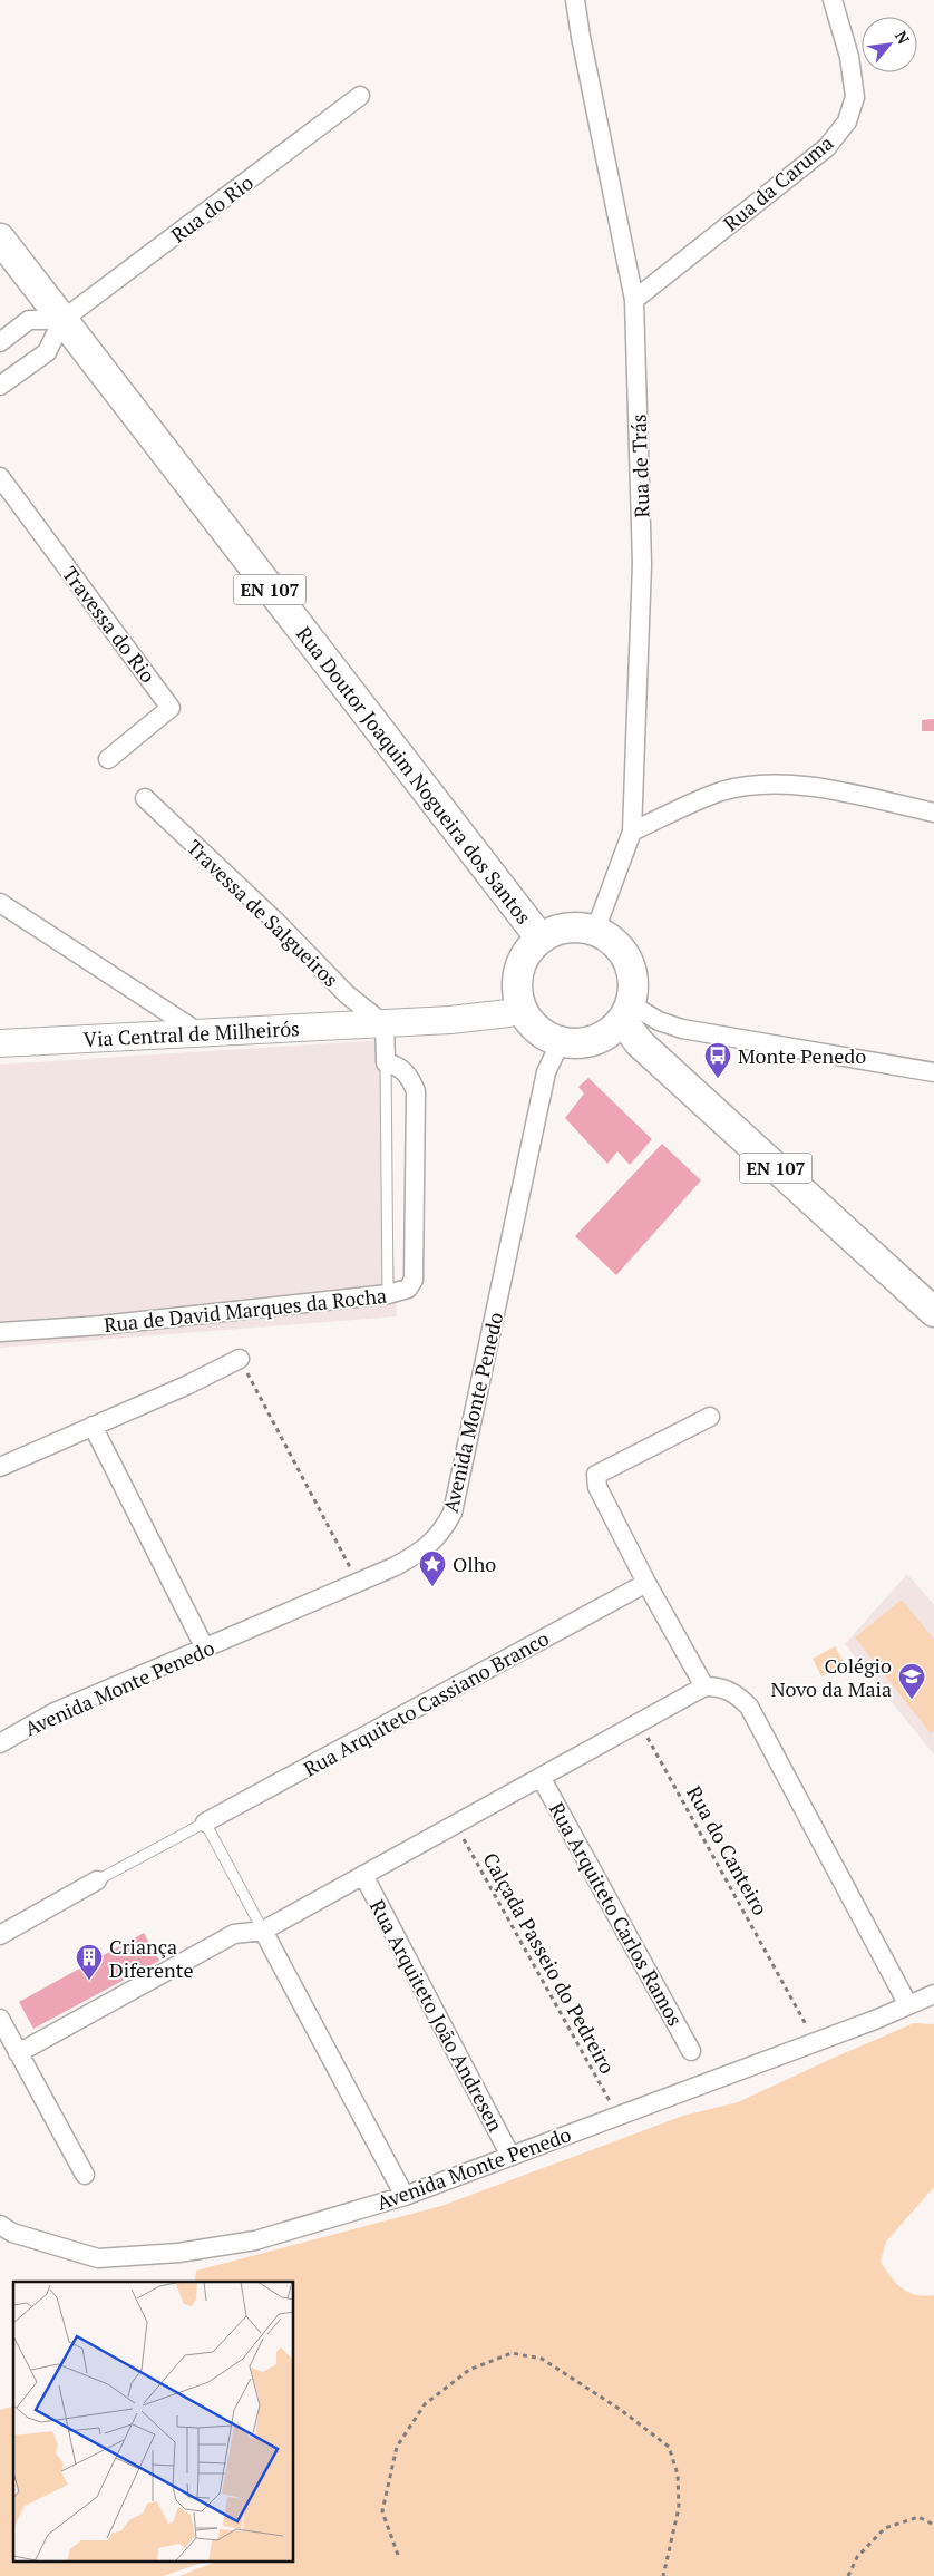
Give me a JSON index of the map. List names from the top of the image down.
{
  "streets": {
    "main road": ["EN 107", "Rua Doutor Joaquim Nogueira dos Santos"],
    "street": [
      "Rua da Caruma",
      "Rua do Rio",
      "Rua de Trás",
      "Travessa do Rio",
      "Travessa de Salgueiros",
      "Via Central de Milheirós",
      "Rua de David Marques da Rocha",
      "Avenida Monte Penedo",
      "Rua Arquiteto Cassiano Branco",
      "Rua Arquiteto Carlos Ramos",
      "Rua Arquiteto João Andresen"
    ],
    "path": ["Rua do Canteiro", "Calçada Passeio do Pedreiro"]
  },
  "crossings": [
    ["Rua da Caruma", "Rua de Trás"],
    ["Rua do Rio", "Rua Doutor Joaquim Nogueira dos Santos"],
    ["Rua de Trás", "EN 107"],
    ["Rua de Trás", "Rua Doutor Joaquim Nogueira dos Santos"],
    ["Rua de Trás", "Via Central de Milheirós"],
    ["Rua de Trás", "Avenida Monte Penedo"],
    ["EN 107", "Rua Doutor Joaquim Nogueira dos Santos"],
    ["EN 107", "Via Central de Milheirós"],
    ["EN 107", "Avenida Monte Penedo"],
    ["Rua Doutor Joaquim Nogueira dos Santos", "Via Central de Milheirós"],
    ["Rua Doutor Joaquim Nogueira dos Santos", "Avenida Monte Penedo"],
    ["Travessa de Salgueiros", "Via Central de Milheirós"],
    ["Via Central de Milheirós", "Avenida Monte Penedo"],
    ["Avenida Monte Penedo", "Rua do Canteiro"],
    ["Avenida Monte Penedo", "Calçada Passeio do Pedreiro"],
    ["Avenida Monte Penedo", "Rua Arquiteto João Andresen"]
  ],
  "places": {
    "bus stop": ["Monte Penedo"],
    "place": ["Olho"],
    "school or university": ["Colégio Novo da Maia"],
    "building": ["Criança Diferente"]
  },
  "north": "top right"
}
